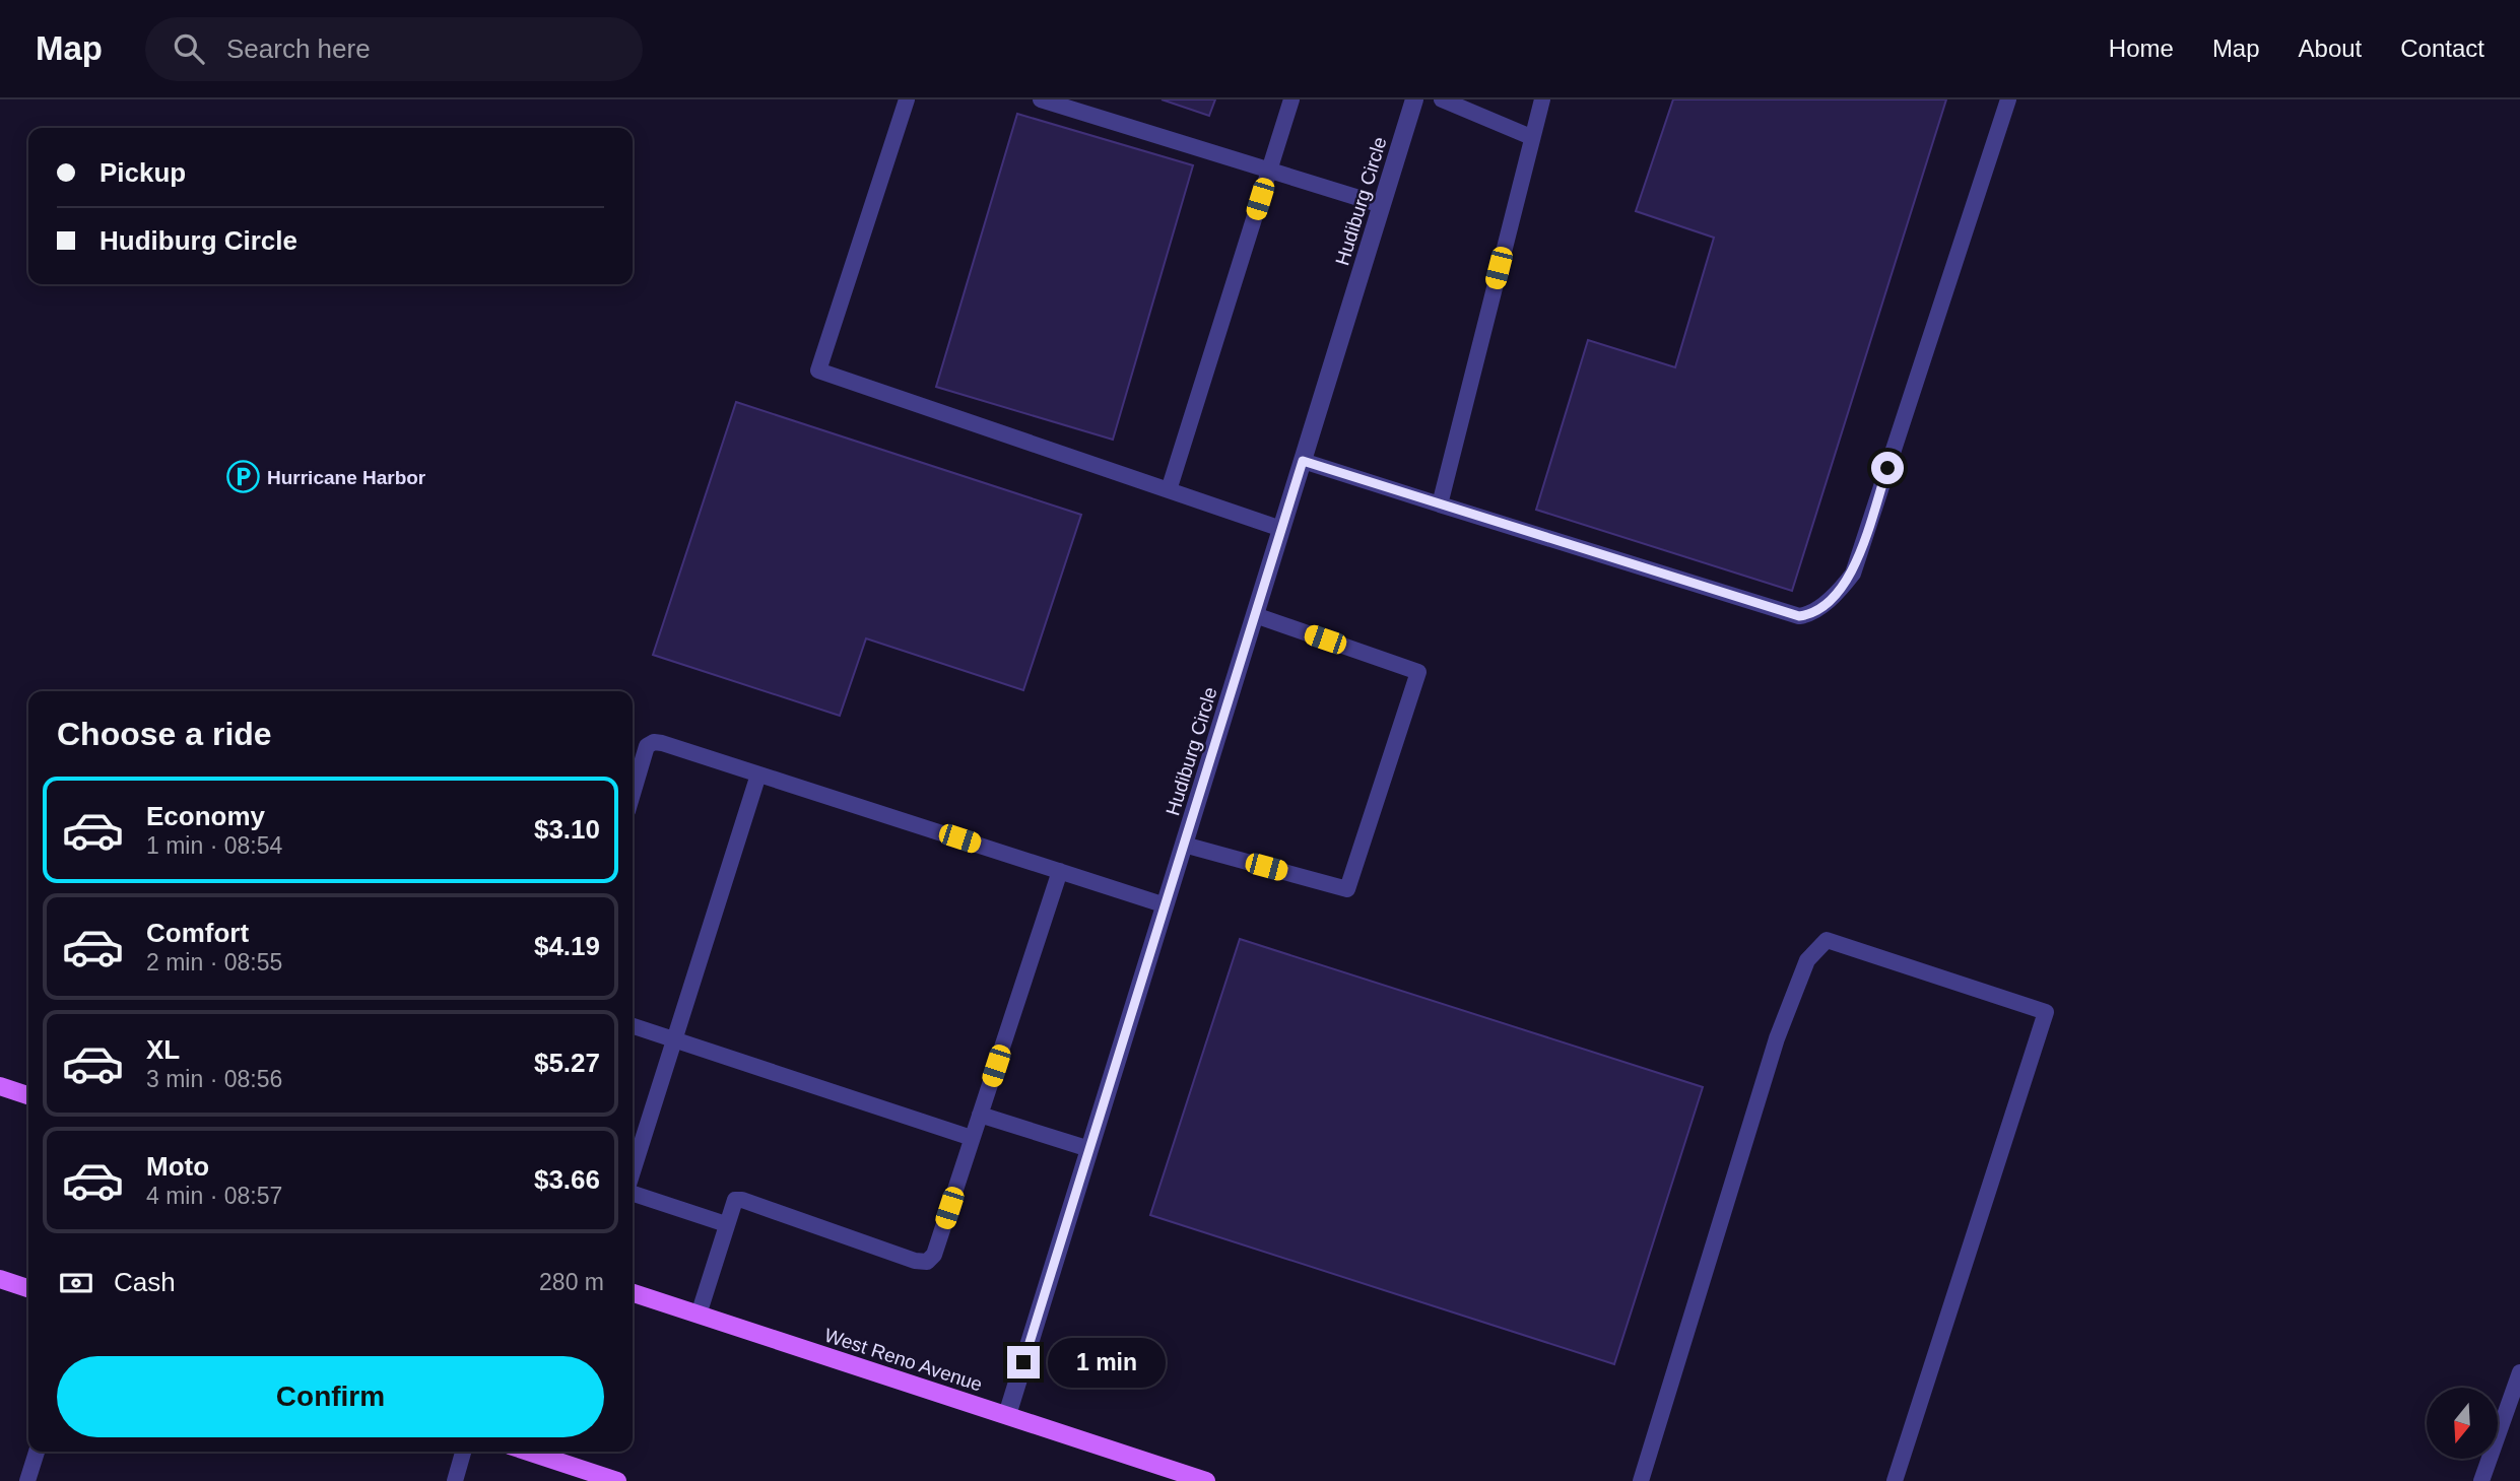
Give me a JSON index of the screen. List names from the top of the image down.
{
  "streets": {
    "main road": ["West Reno Avenue"],
    "street": ["Hudiburg Circle"]
  },
  "crossings": [
    ["Hudiburg Circle", "West Reno Avenue"]
  ],
  "places": {
    "parking": ["Hurricane Harbor"]
  },
  "north": "bottom",
  "page": {
    "header": "Map",
    "search": "Search here",
    "nav": [
      "Home",
      "Map",
      "About",
      "Contact"
    ],
    "banner": ["Pickup", "Hudiburg Circle"],
    "heading": "Choose a ride",
    "list": [
      {
        "name": "Economy",
        "note": "1 min · 08:54",
        "value": "$3.10"
      },
      {
        "name": "Comfort",
        "note": "2 min · 08:55",
        "value": "$4.19"
      },
      {
        "name": "XL",
        "note": "3 min · 08:56",
        "value": "$5.27"
      },
      {
        "name": "Moto",
        "note": "4 min · 08:57",
        "value": "$3.66"
      }
    ],
    "pay": ["Cash", "280 m"],
    "bubble": "1 min",
    "buttons": "Confirm"
  }
}
